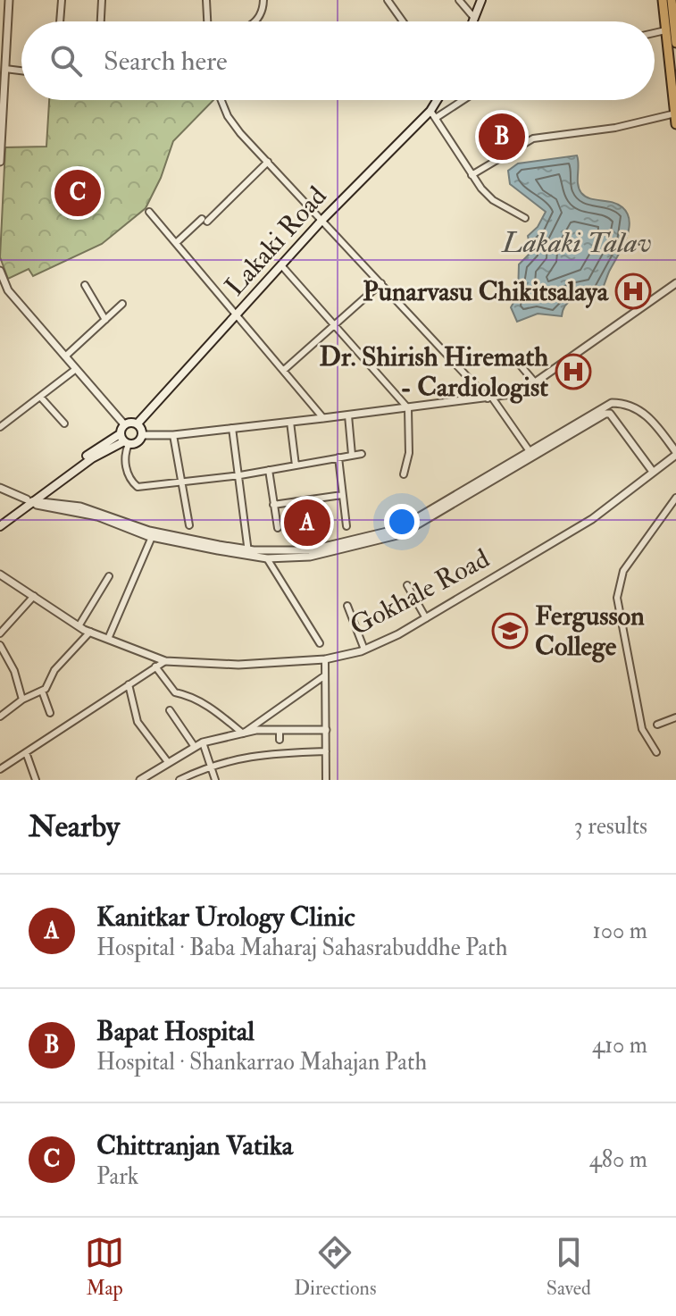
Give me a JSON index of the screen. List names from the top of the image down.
{
  "streets": {
    "main road": ["Lakaki Road"],
    "street": ["Gokhale Road"]
  },
  "water": ["Lakaki Talav"],
  "places": {
    "hospital": ["Punarvasu Chikitsalaya", "Dr. Shirish Hiremath - Cardiologist"],
    "school or university": ["Fergusson College"]
  },
  "page": {
    "search": "Search here",
    "pins": ["B", "C", "A"],
    "heading": ["Nearby", "3 results"],
    "list": [
      {
        "mark": "A",
        "name": "Kanitkar Urology Clinic",
        "note": "Hospital · Baba Maharaj Sahasrabuddhe Path",
        "value": "100 m"
      },
      {
        "mark": "B",
        "name": "Bapat Hospital",
        "note": "Hospital · Shankarrao Mahajan Path",
        "value": "410 m"
      },
      {
        "mark": "C",
        "name": "Chittranjan Vatika",
        "note": "Park",
        "value": "480 m"
      }
    ],
    "nav": ["Map", "Directions", "Saved"]
  }
}
